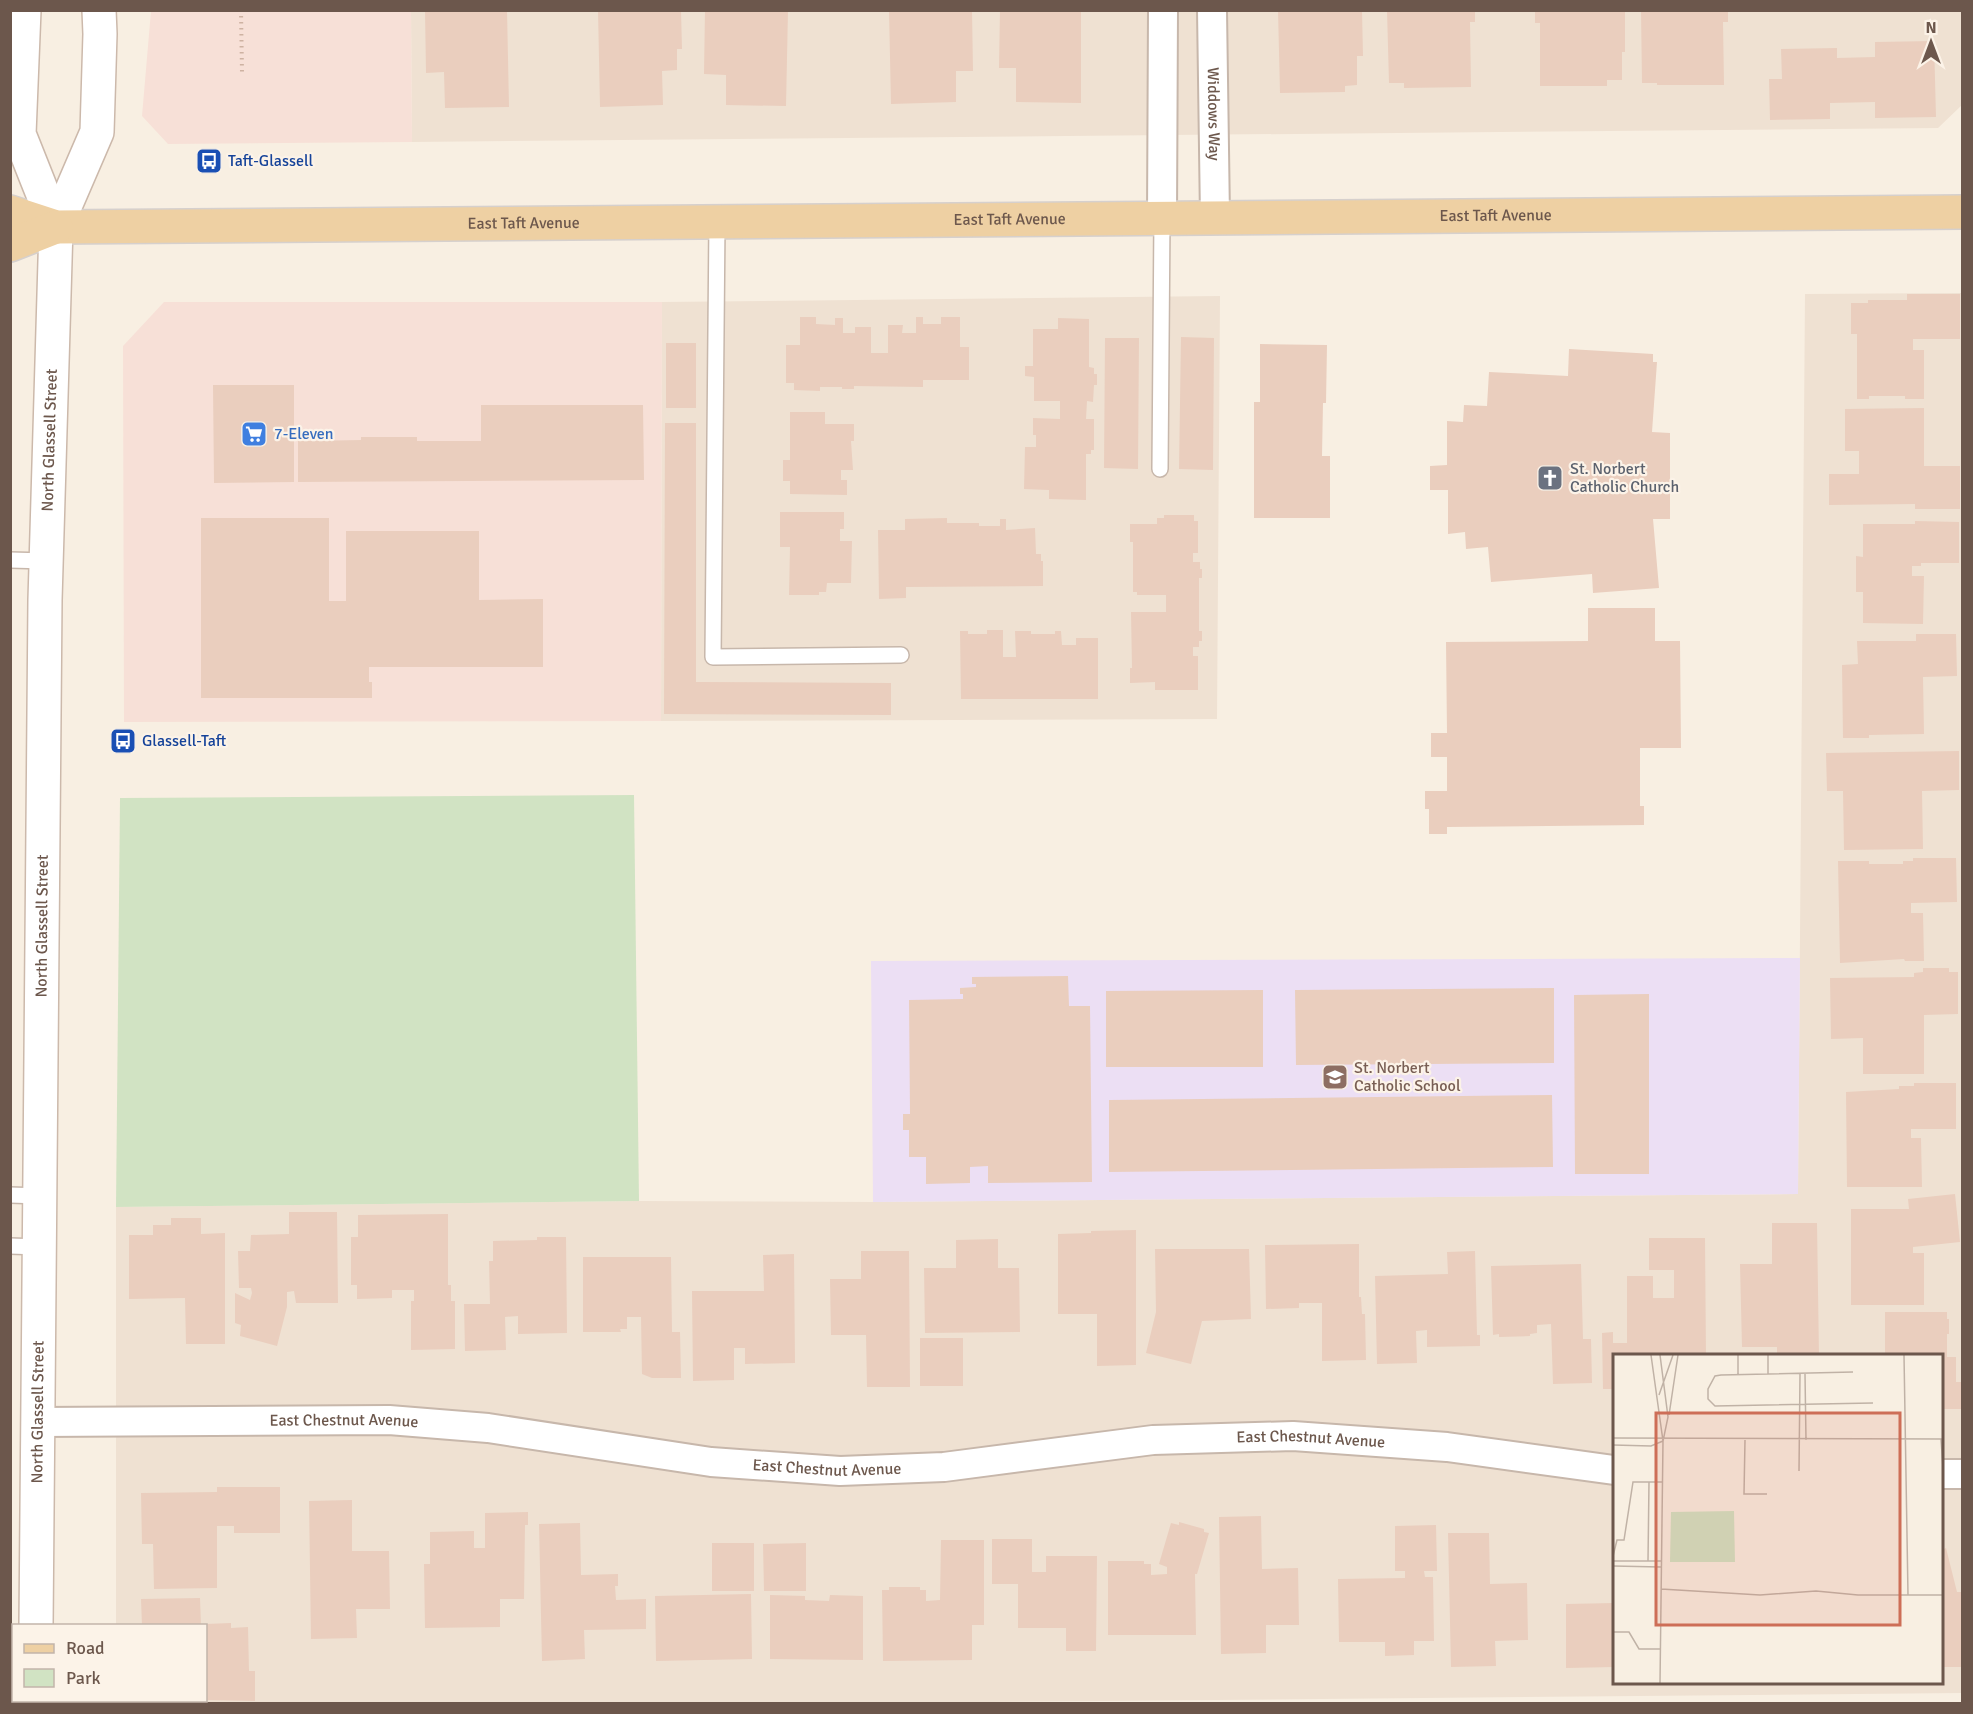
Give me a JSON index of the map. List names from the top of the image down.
{
  "streets": {
    "main road": ["East Taft Avenue", "North Glassell Street"],
    "street": ["Widdows Way", "East Chestnut Avenue"]
  },
  "crossings": [
    ["Widdows Way", "East Taft Avenue"],
    ["East Taft Avenue", "North Glassell Street"],
    ["North Glassell Street", "East Chestnut Avenue"]
  ],
  "places": {
    "bus stop": ["Taft-Glassell", "Glassell-Taft"],
    "supermarket": ["7-Eleven"],
    "church": ["St. Norbert Catholic Church"],
    "school or university": ["St. Norbert Catholic School"]
  },
  "legend": ["Road", "Park"],
  "north": "top"
}
